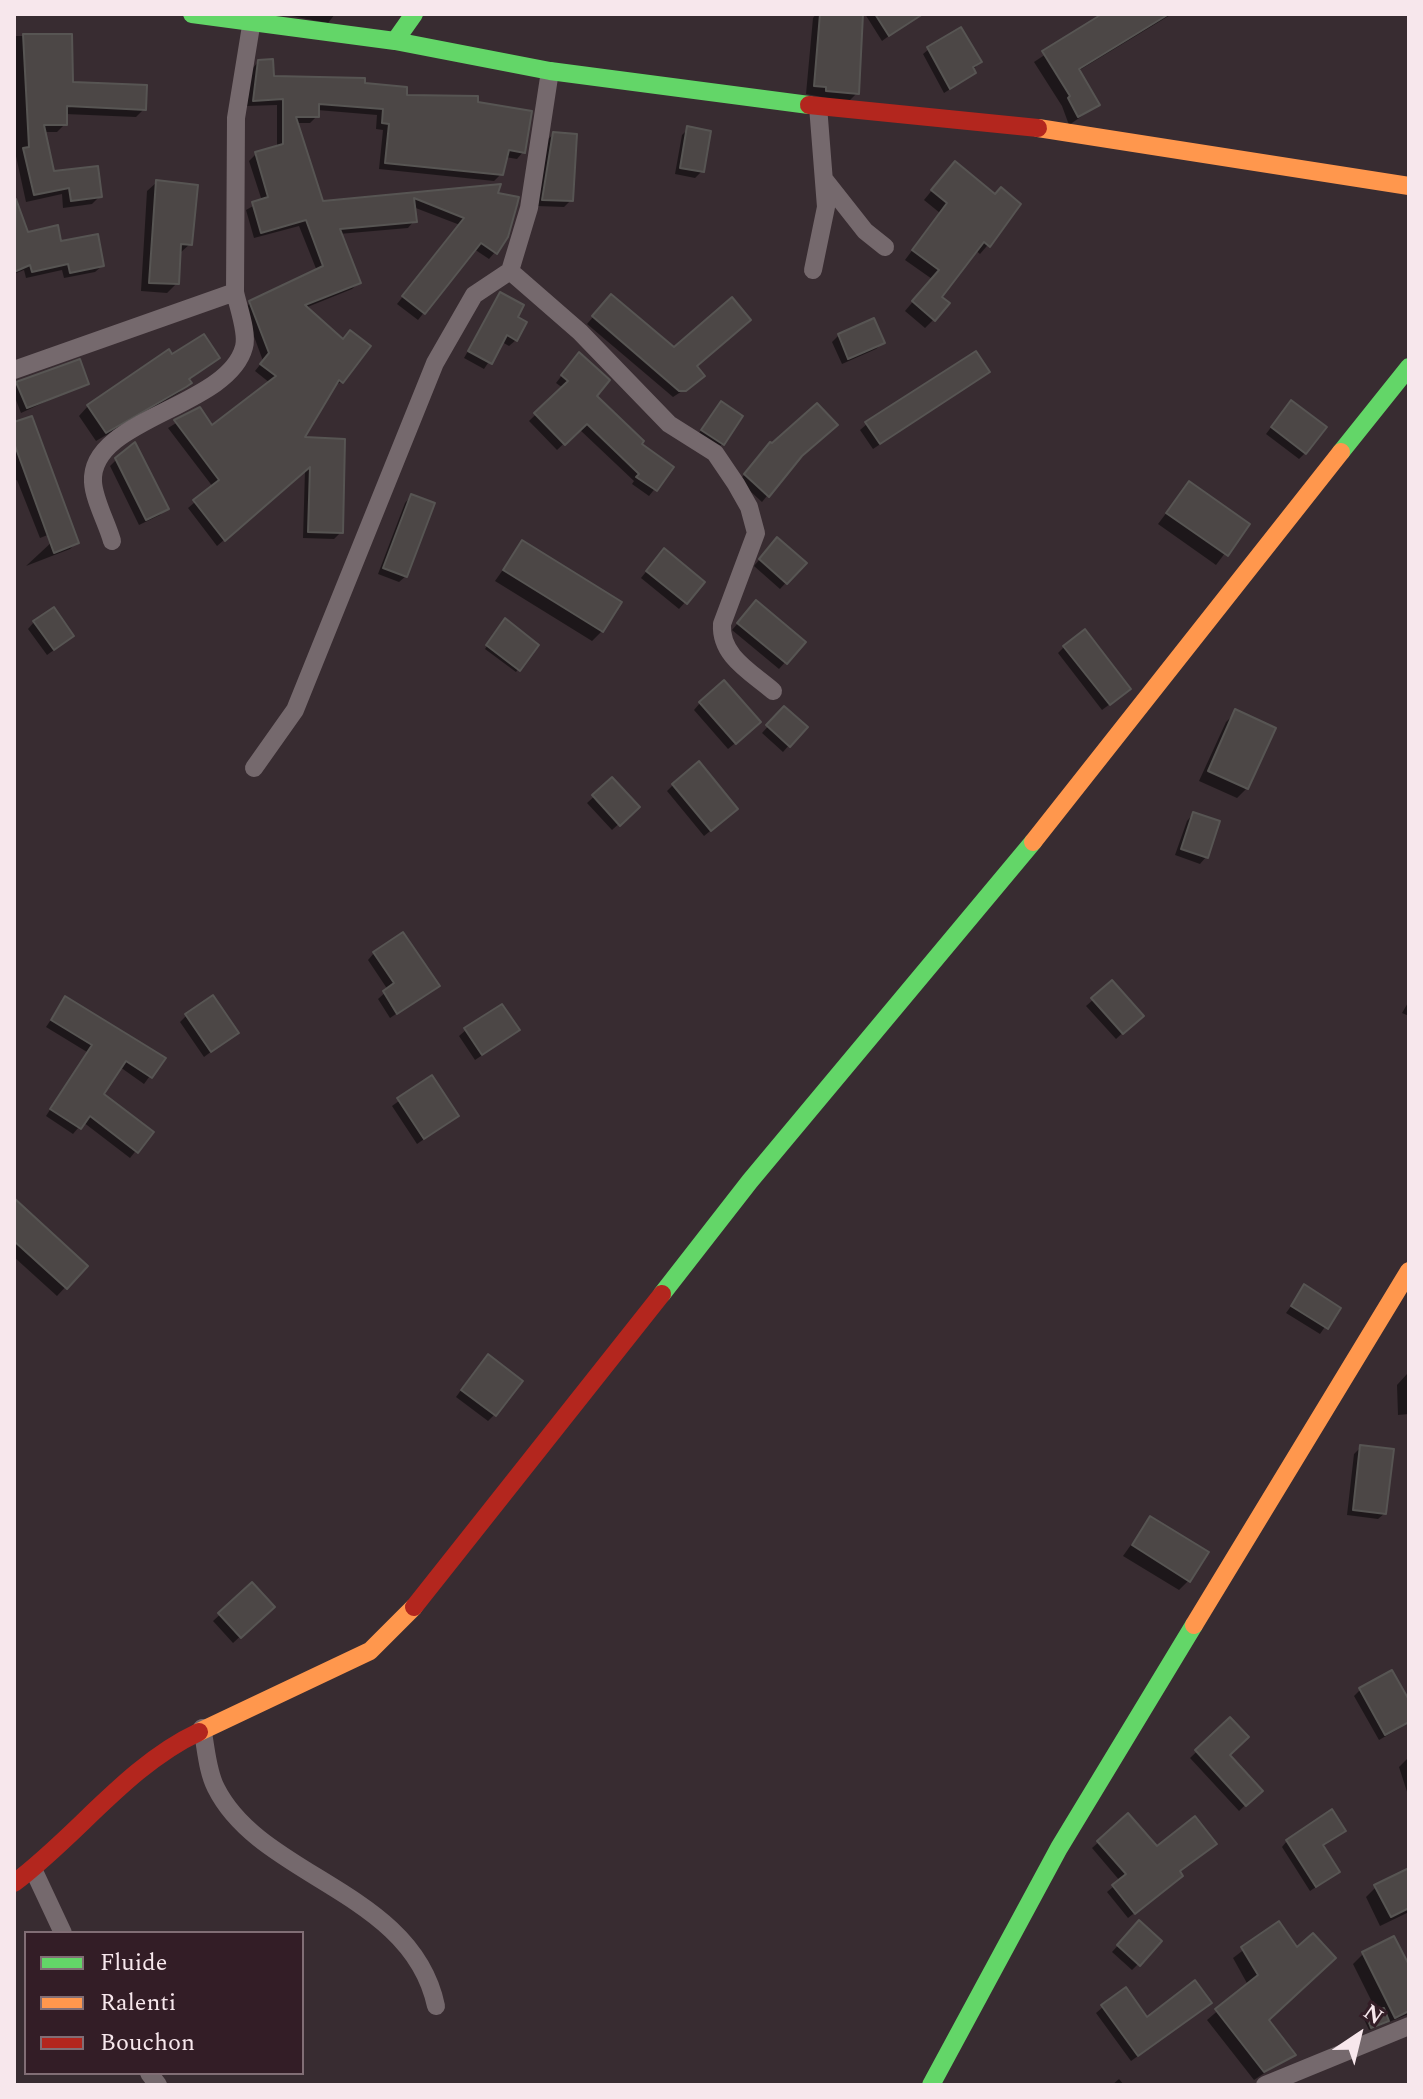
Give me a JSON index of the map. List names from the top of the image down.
{
  "legend": ["Fluide", "Ralenti", "Bouchon"],
  "north": "top right"
}
